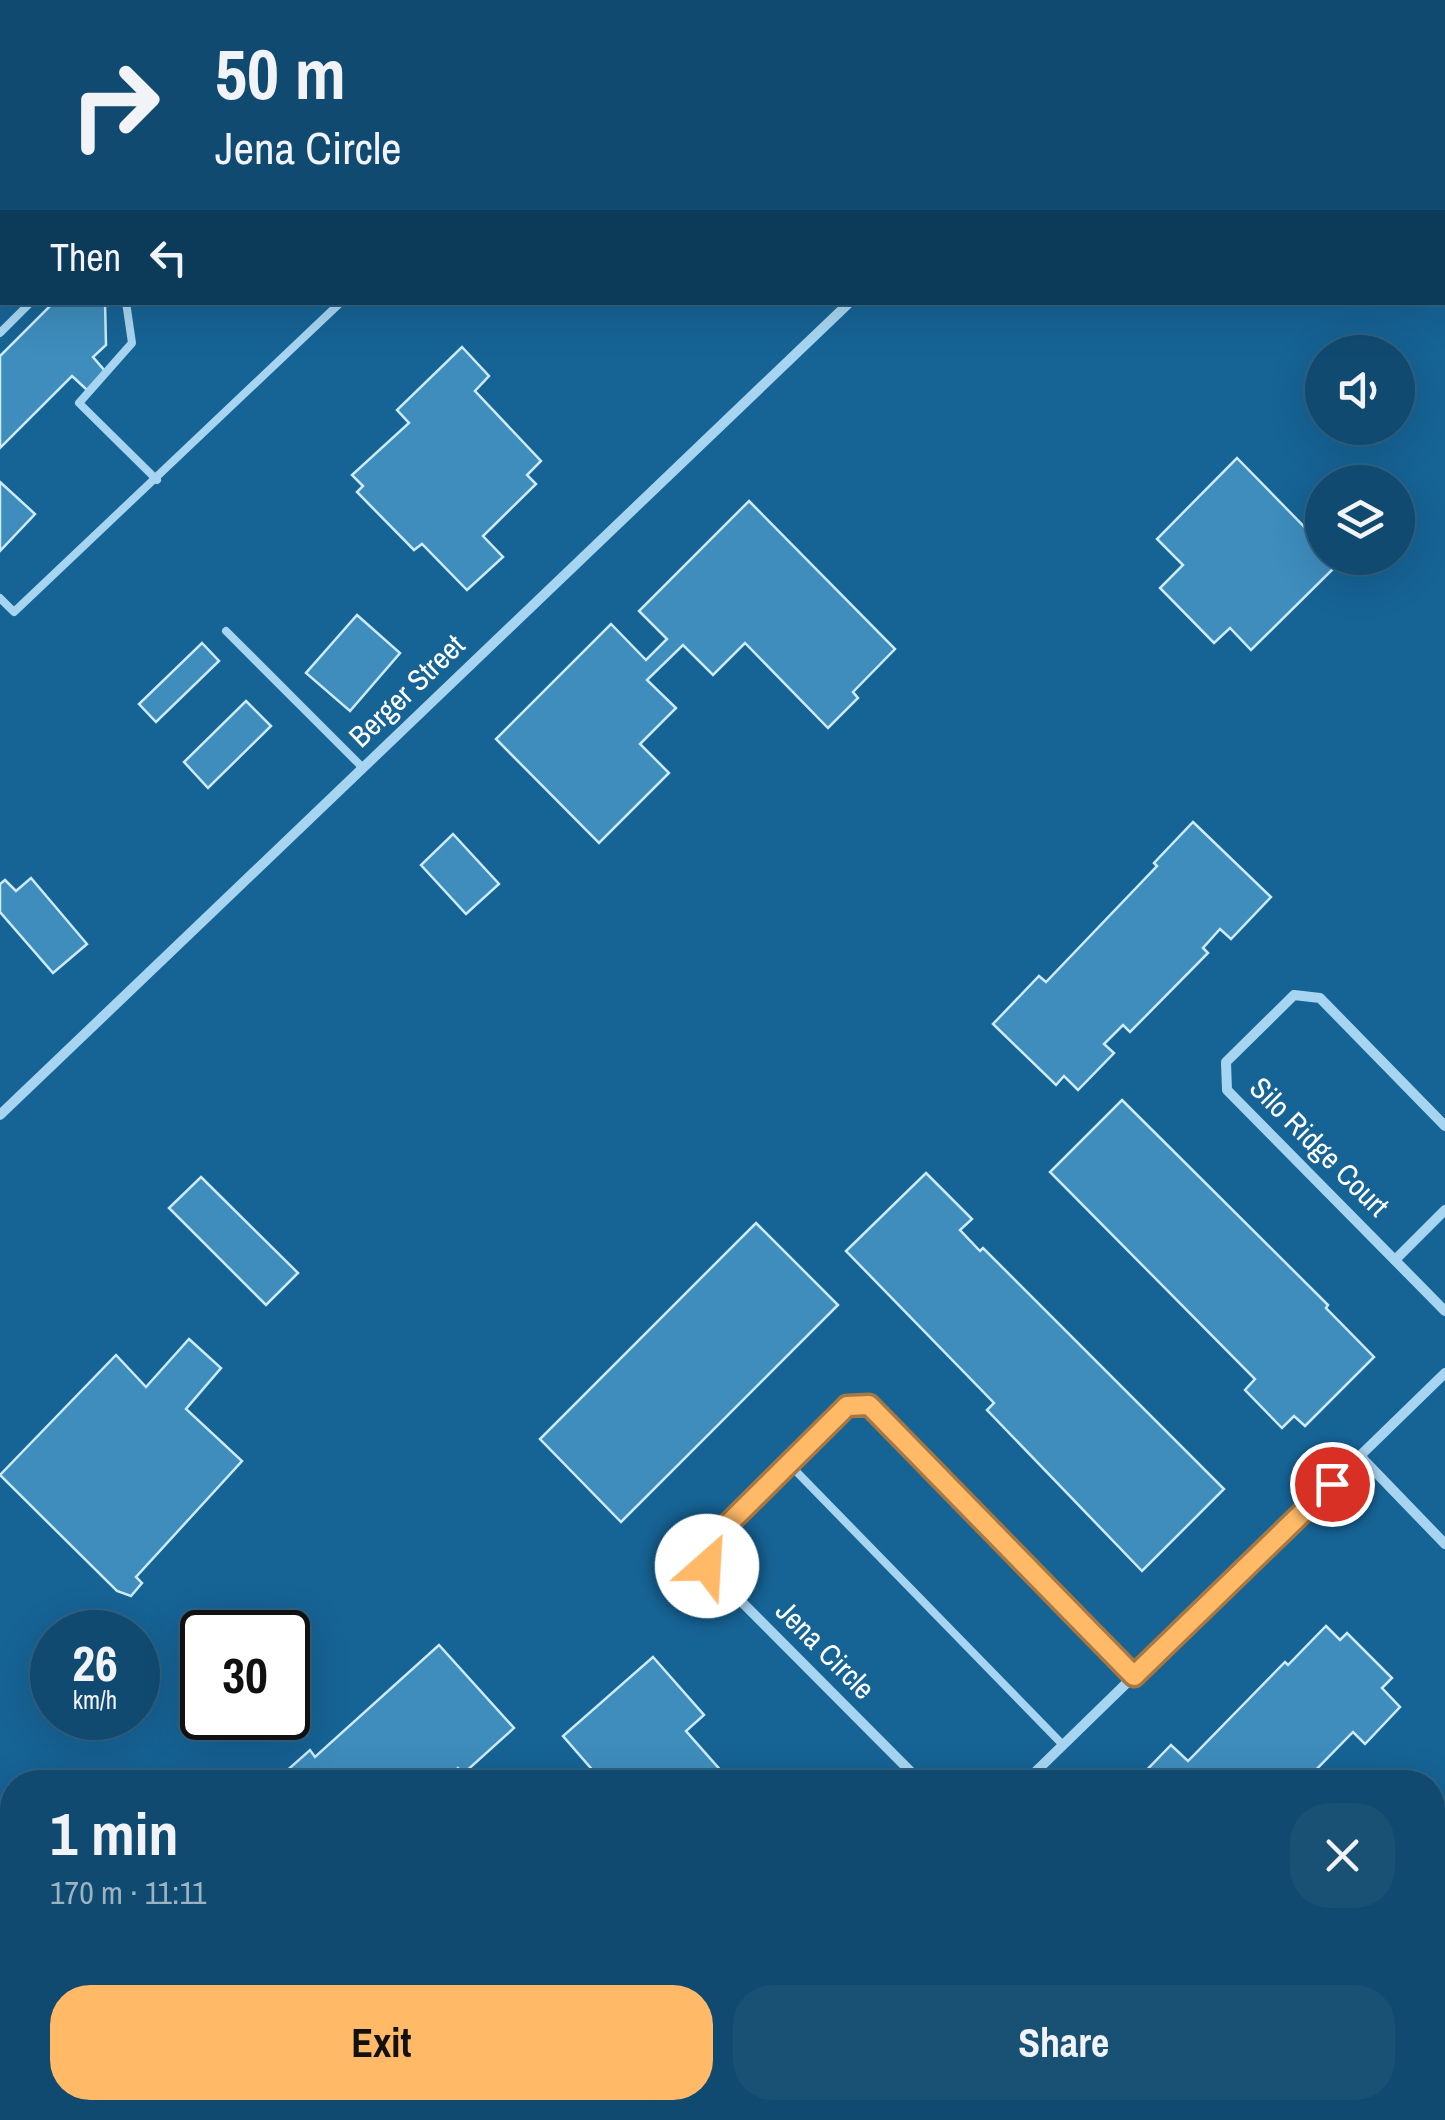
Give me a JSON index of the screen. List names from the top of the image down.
{
  "streets": {
    "street": ["Berger Street", "Silo Ridge Court", "Jena Circle"]
  },
  "page": {
    "turn": ["50 m", "Jena Circle"],
    "then": "Then",
    "speed": "26 km/h",
    "limit": "30",
    "heading": ["1 min", "170 m · 11:11"],
    "buttons": ["Exit", "Share"]
  }
}
